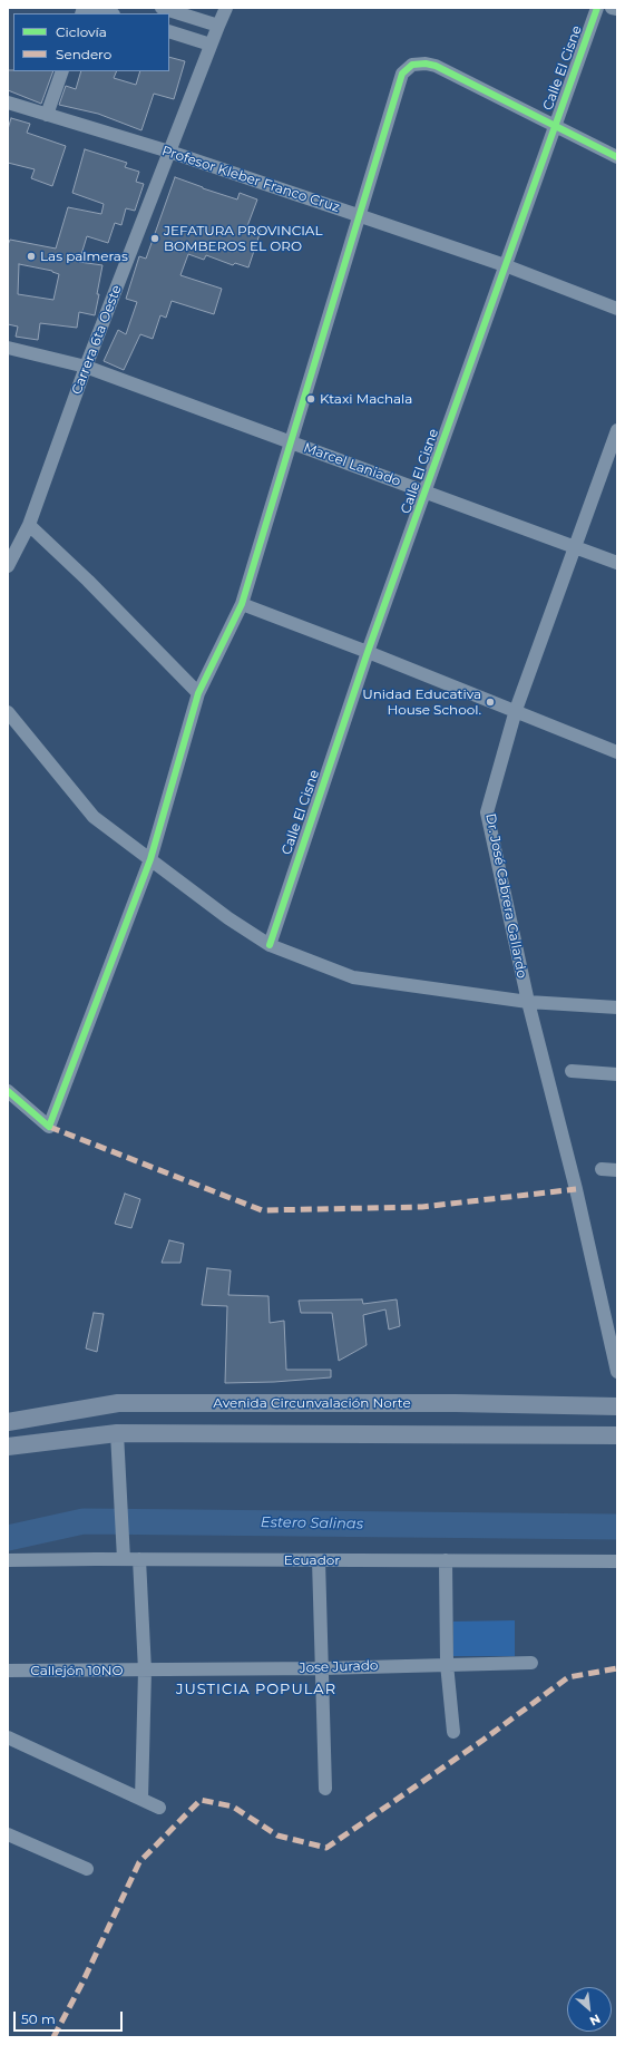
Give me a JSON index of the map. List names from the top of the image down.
{
  "streets": {
    "main road": ["Avenida Circunvalación Norte"],
    "street": [
      "Calle El Cisne",
      "Profesor Kleber Franco Cruz",
      "Carrera 6ta Oeste",
      "Marcel Laniado",
      "Dr. José Cabrera Gallardo",
      "Ecuador",
      "Jose Jurado",
      "Callejón 10NO"
    ]
  },
  "crossings": [
    ["Calle El Cisne", "Profesor Kleber Franco Cruz"],
    ["Calle El Cisne", "Marcel Laniado"],
    ["Profesor Kleber Franco Cruz", "Carrera 6ta Oeste"],
    ["Carrera 6ta Oeste", "Marcel Laniado"],
    ["Marcel Laniado", "Dr. José Cabrera Gallardo"],
    ["Jose Jurado", "Callejón 10NO"]
  ],
  "districts": ["JUSTICIA POPULAR"],
  "water": ["Estero Salinas"],
  "places": [
    "JEFATURA PROVINCIAL BOMBEROS EL ORO",
    "Las palmeras",
    "Ktaxi Machala",
    "Unidad Educativa House School."
  ],
  "legend": ["Ciclovía", "Sendero"],
  "scale_bar": "50 m",
  "north": "bottom right"
}
